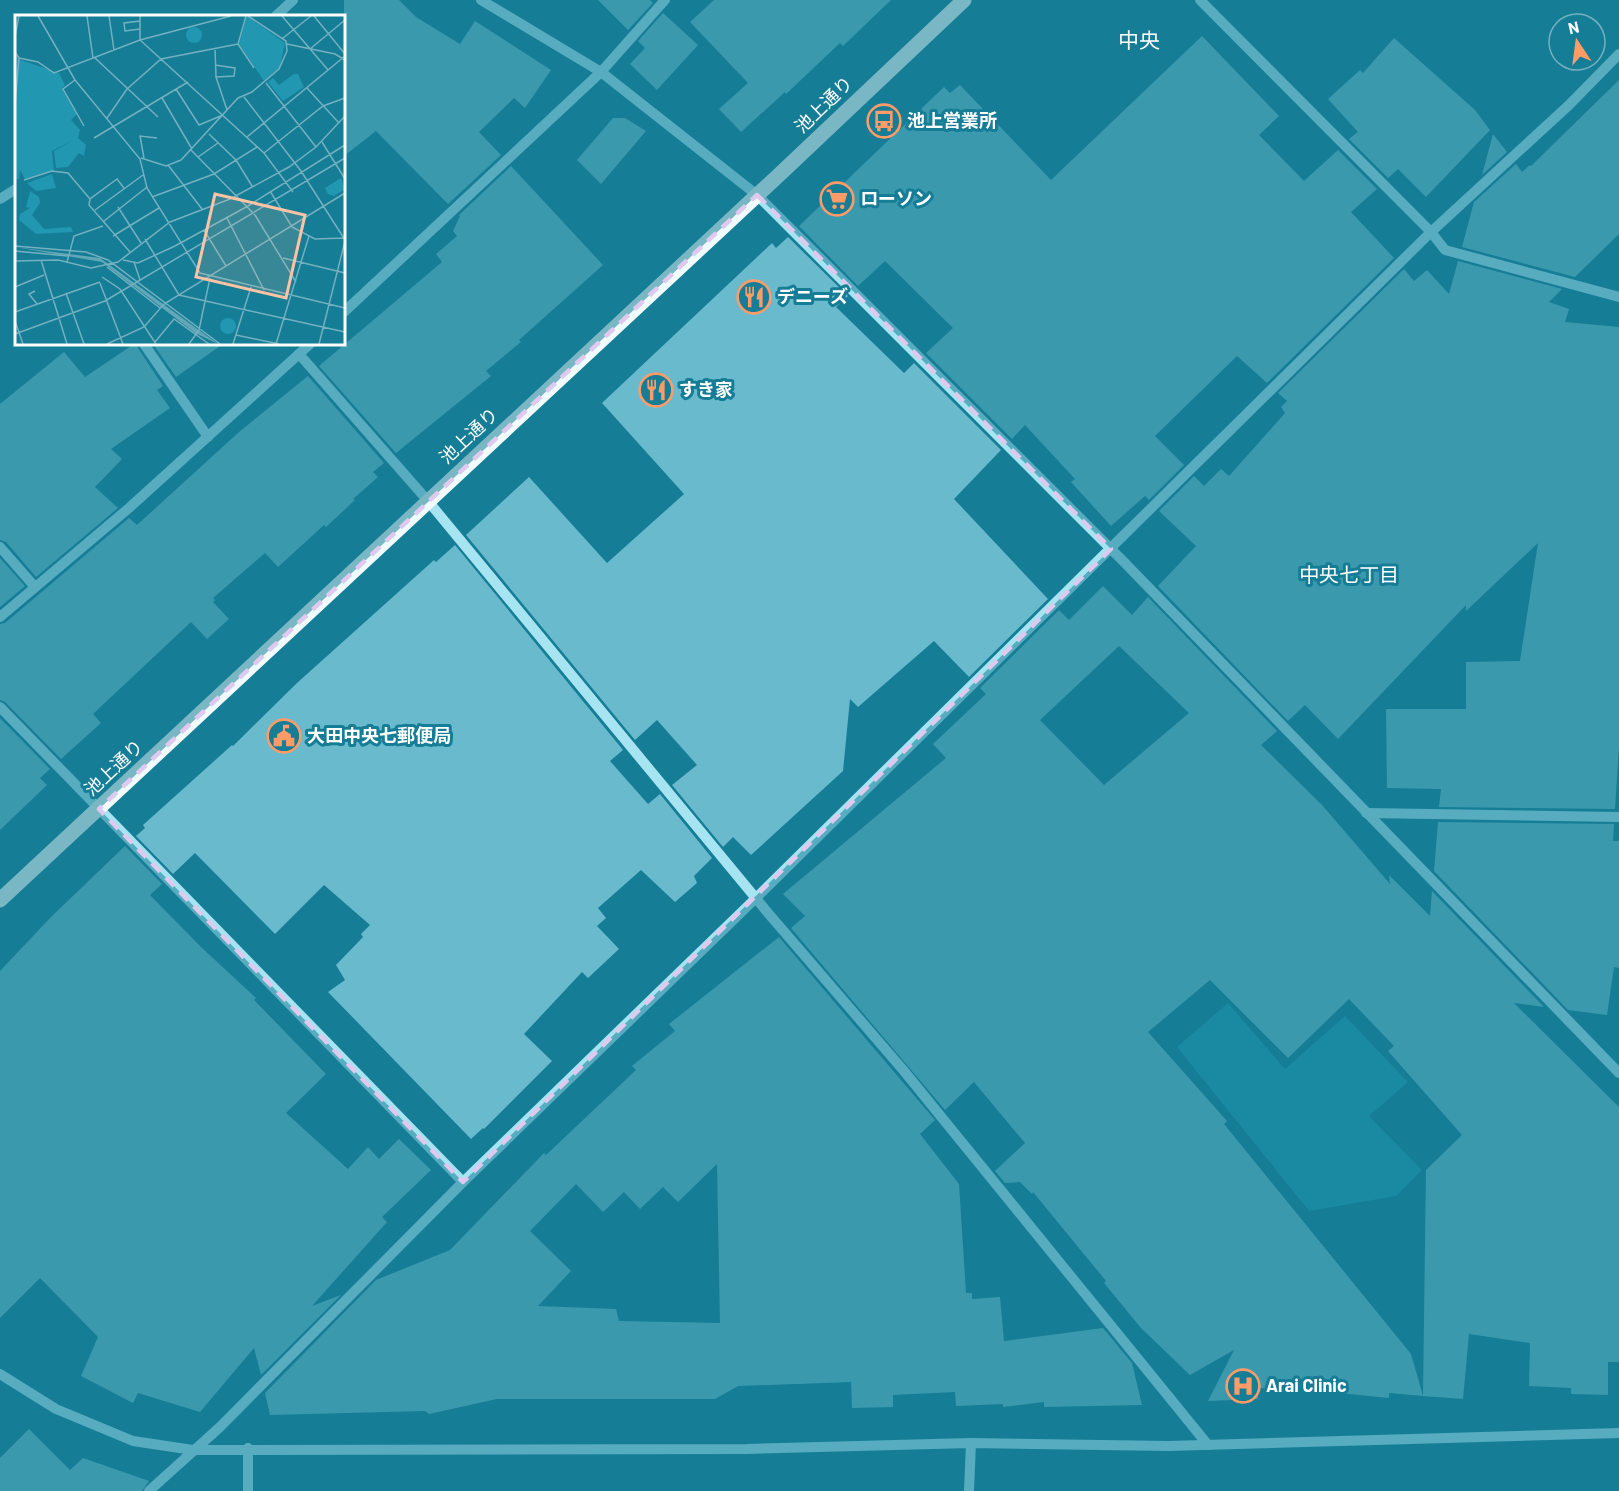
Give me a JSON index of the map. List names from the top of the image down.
{
  "streets": {
    "main road": ["池上通り"]
  },
  "districts": ["中央", "中央七丁目"],
  "places": {
    "bus stop": ["池上営業所"],
    "supermarket": ["ローソン"],
    "restaurant": ["デニーズ", "すき家"],
    "public building": ["大田中央七郵便局"],
    "hospital": ["Arai Clinic"]
  },
  "north": "top"
}
